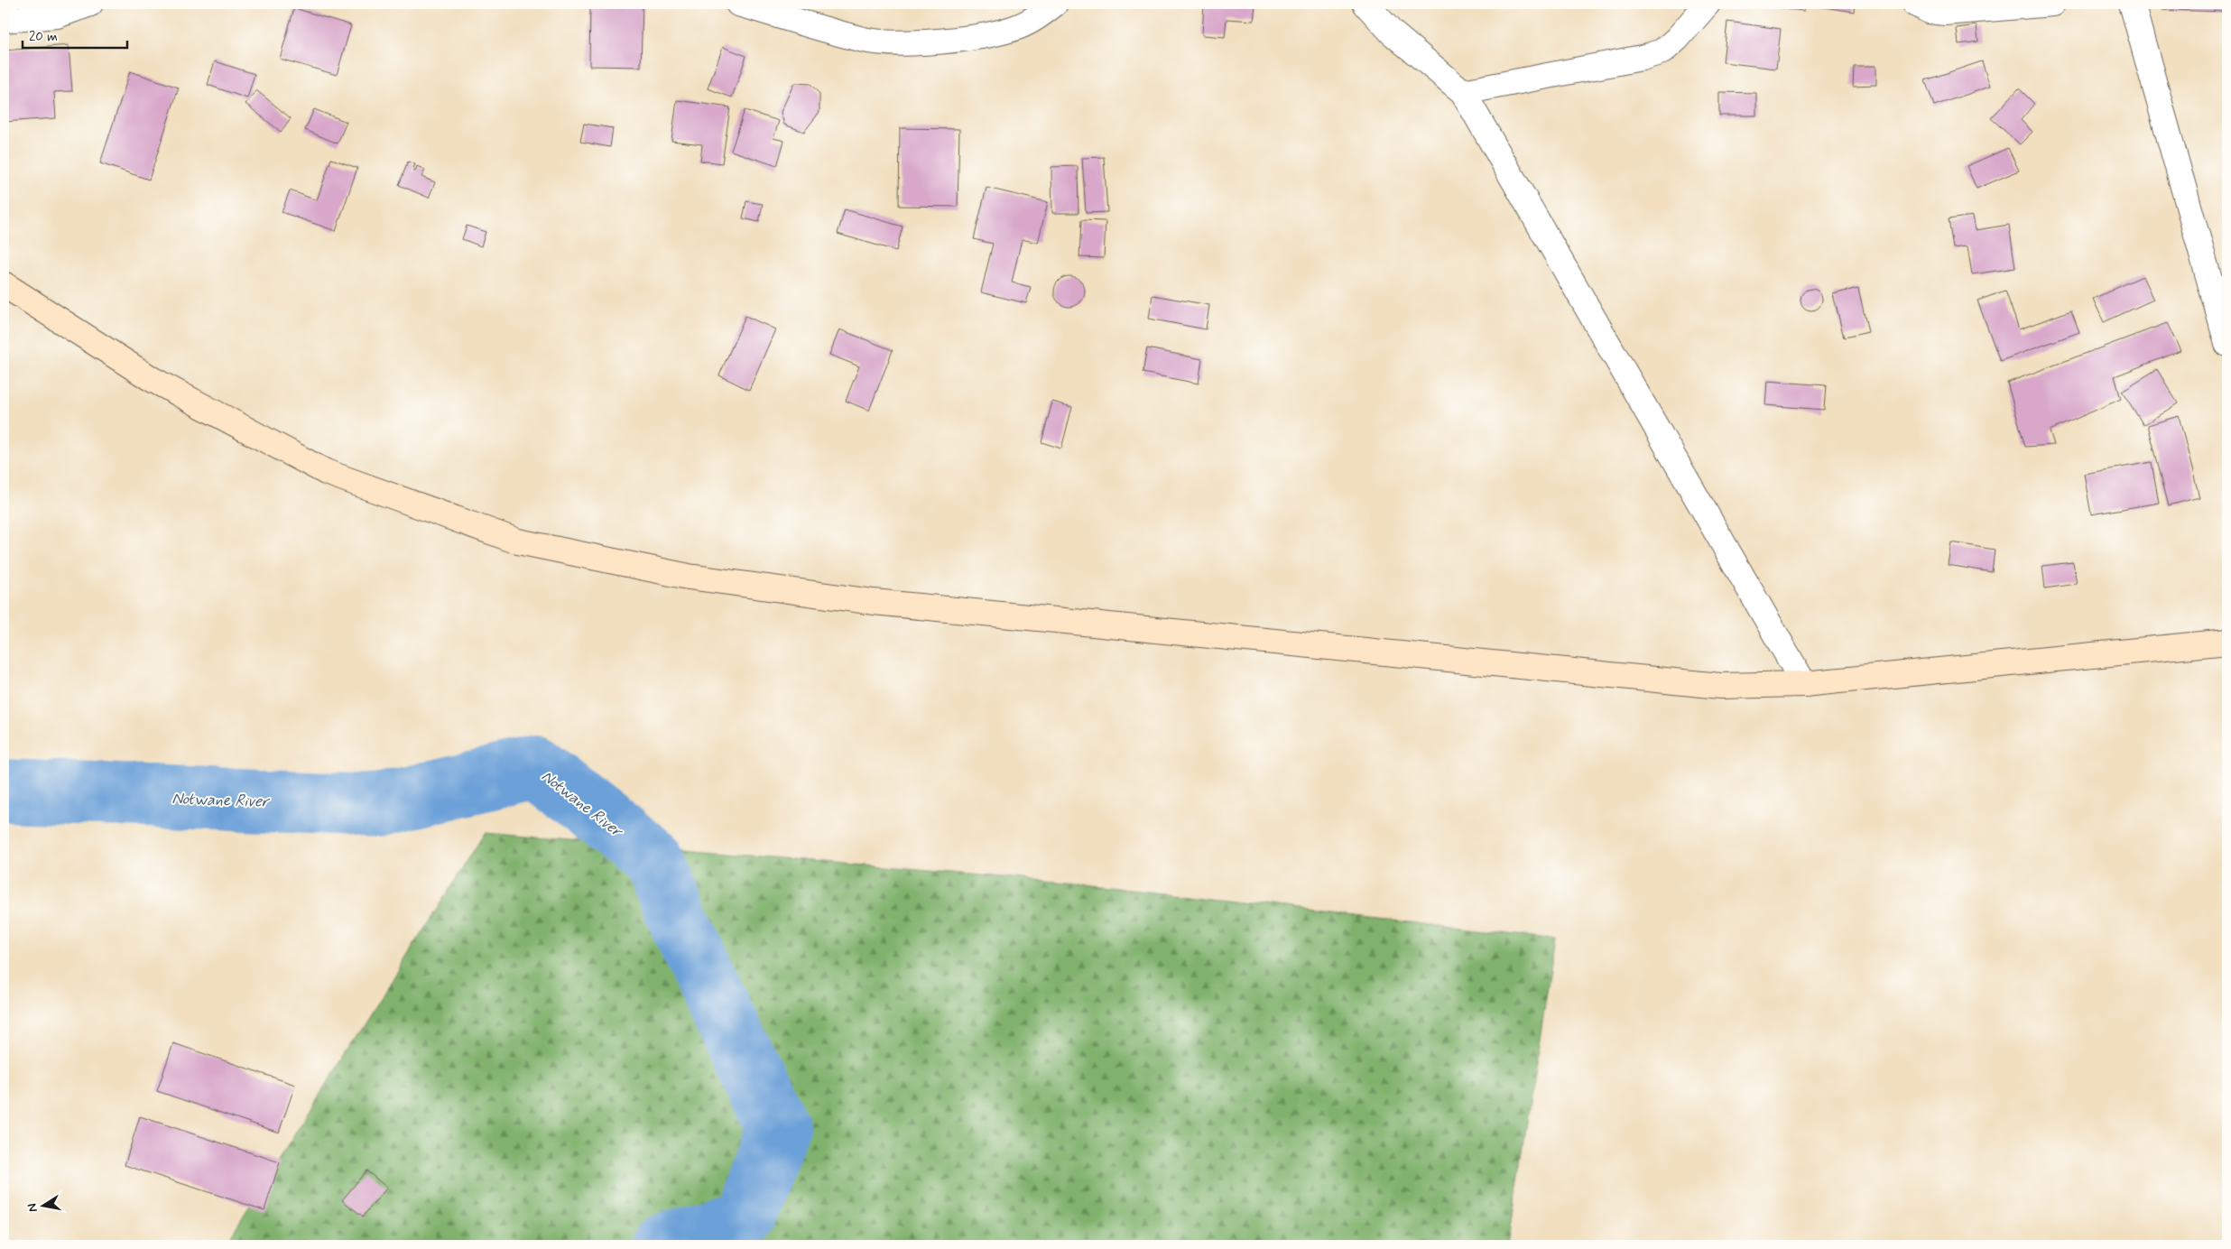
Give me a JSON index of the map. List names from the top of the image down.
{
  "water": ["Notwane River"],
  "scale_bar": "20 m",
  "north": "left"
}
